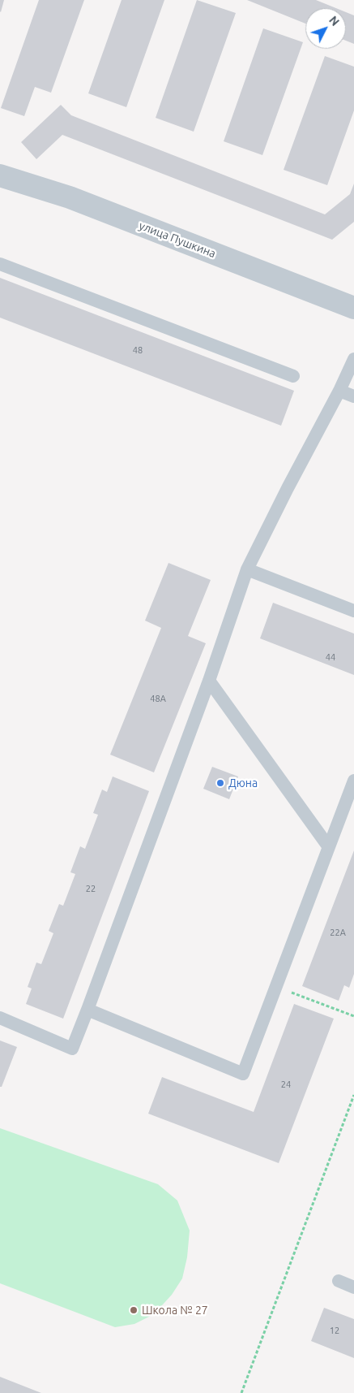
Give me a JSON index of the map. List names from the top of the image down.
{
  "streets": {
    "street": ["улица Пушкина"]
  },
  "places": ["Дюна", "Школа № 27"],
  "house_numbers": [
    "48",
    "44",
    "48А",
    "22",
    "22А",
    "24",
    "12"
  ],
  "north": "top right"
}
